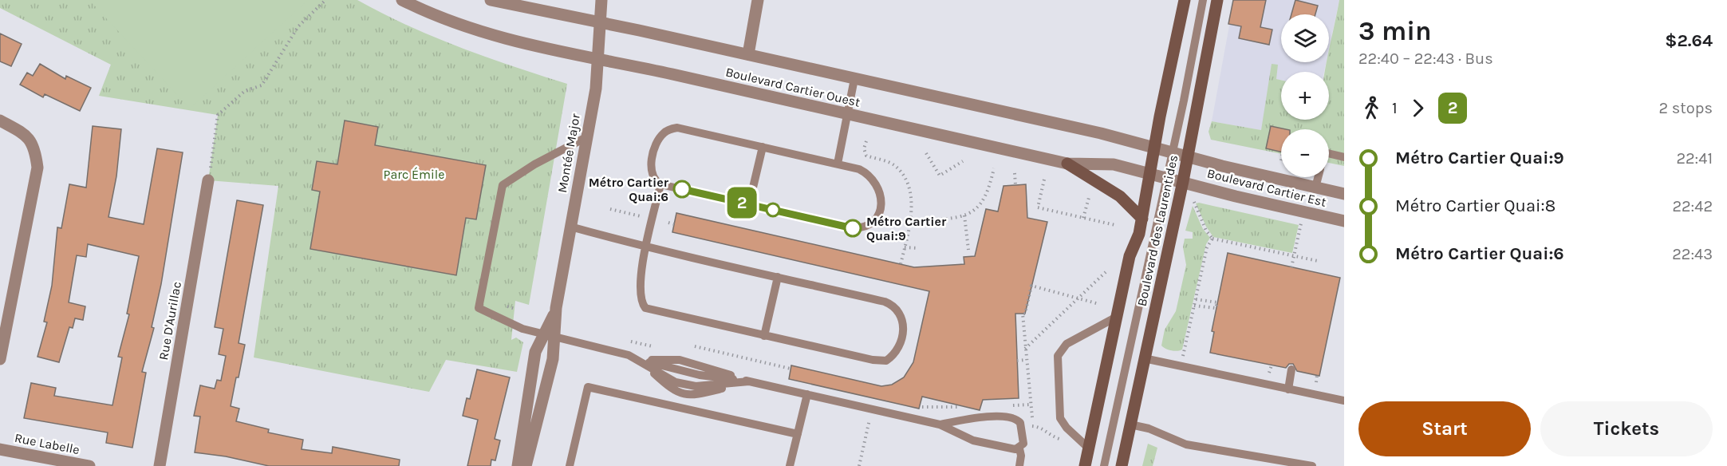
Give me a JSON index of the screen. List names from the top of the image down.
{
  "streets": {
    "main road": ["Boulevard des Laurentides"],
    "street": [
      "Boulevard Cartier Ouest",
      "Montée Major",
      "Boulevard Cartier Est",
      "Rue D'Aurillac",
      "Rue Labelle"
    ]
  },
  "crossings": [
    ["Boulevard Cartier Ouest", "Montée Major"],
    ["Boulevard Cartier Ouest", "Boulevard Cartier Est"],
    ["Boulevard Cartier Ouest", "Boulevard des Laurentides"],
    ["Boulevard Cartier Est", "Boulevard des Laurentides"]
  ],
  "parks": ["Parc Émile"],
  "places": ["Métro Cartier Quai:6", "Métro Cartier Quai:9"],
  "lines": ["bus line 2"],
  "page": {
    "on_map": "2",
    "heading": ["3 min", "22:40 – 22:43 · Bus", "$2.64"],
    "map_buttons": ["+", "−"],
    "legs": ["1", "2", "2 stops"],
    "list": [
      {
        "name": "Métro Cartier Quai:9",
        "value": "22:41"
      },
      {
        "name": "Métro Cartier Quai:8",
        "value": "22:42"
      },
      {
        "name": "Métro Cartier Quai:6",
        "value": "22:43"
      }
    ],
    "buttons": ["Start", "Tickets"]
  }
}
